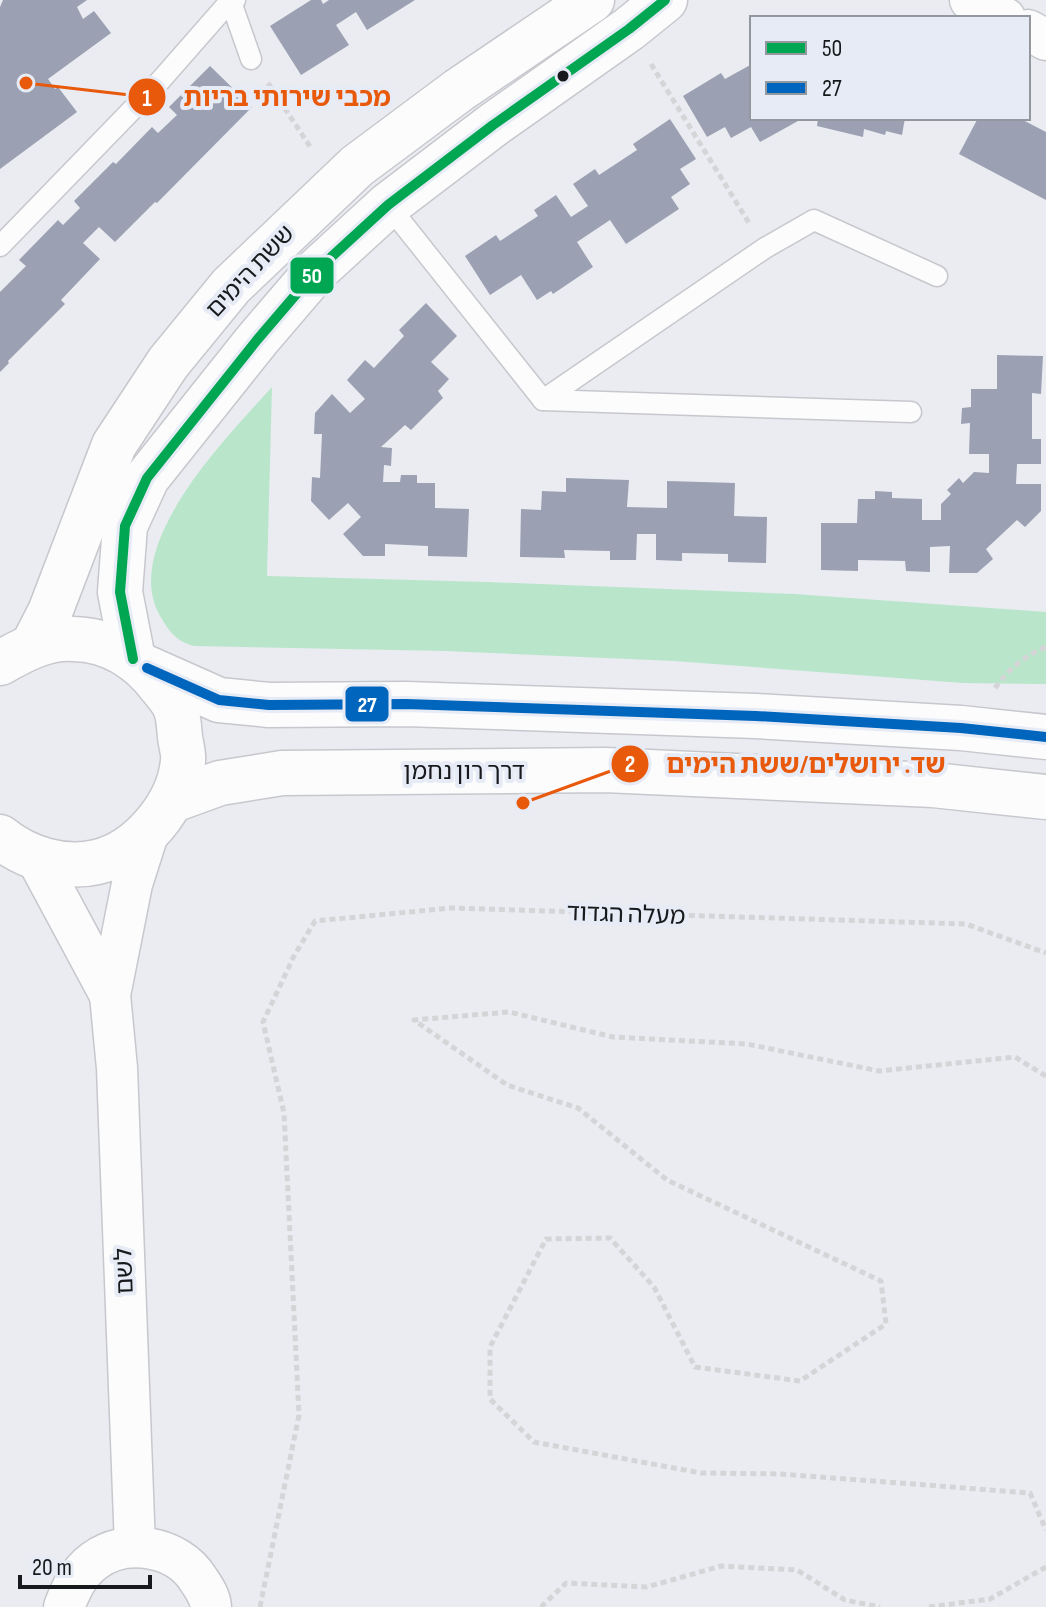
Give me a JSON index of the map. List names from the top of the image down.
{
  "streets": {
    "main road": ["ששת הימים", "דרך רון נחמן"],
    "street": ["לשם"],
    "path": ["מעלה הגדוד"]
  },
  "crossings": [
    ["דרך רון נחמן", "לשם"]
  ],
  "places": ["מכבי שירותי בריות", "שד. ירושלים/ששת הימים"],
  "lines": ["transit line 50", "transit line 27"],
  "legend": ["50", "27"],
  "scale_bar": "20 m"
}
